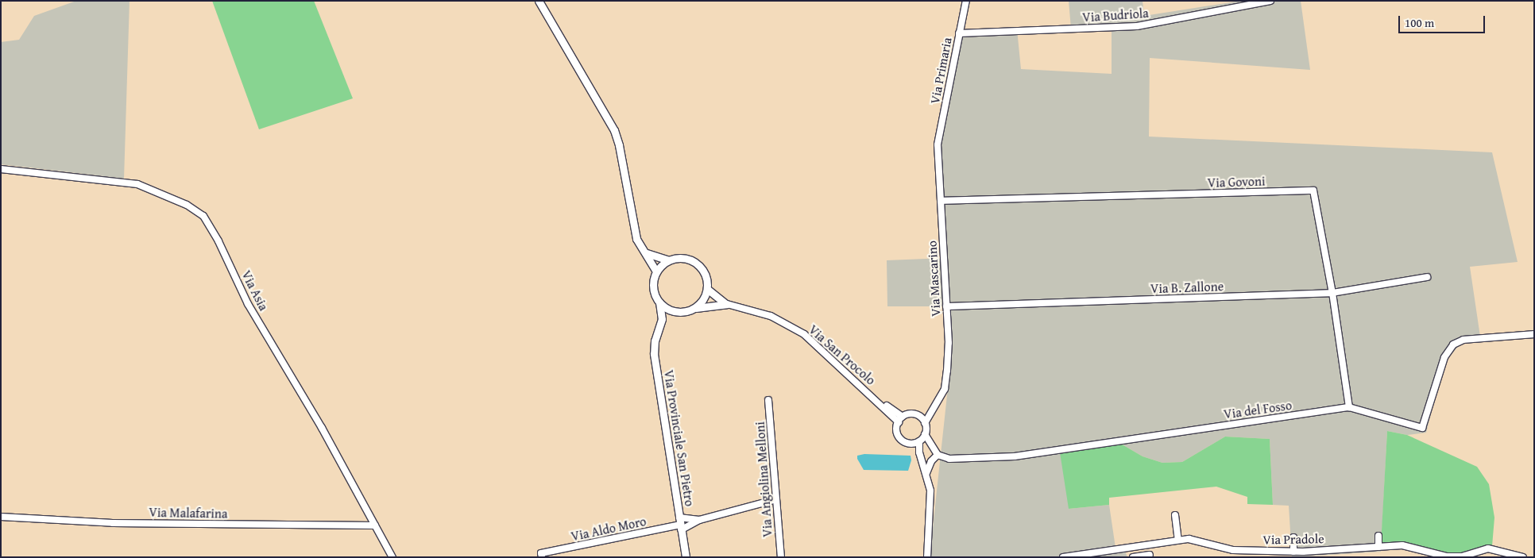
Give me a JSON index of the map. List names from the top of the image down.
{
  "streets": {
    "main road": ["Via Provinciale San Pietro"],
    "street": [
      "Via Budriola",
      "Via Primaria",
      "Via Govoni",
      "Via Mascarino",
      "Via B. Zallone",
      "Via Asia",
      "Via San Procolo",
      "Via del Fosso",
      "Via Angiolina Melloni",
      "Via Malafarina",
      "Via Aldo Moro",
      "Via Pradole"
    ]
  },
  "crossings": [
    ["Via Budriola", "Via Primaria"],
    ["Via Primaria", "Via Mascarino"],
    ["Via Govoni", "Via Mascarino"],
    ["Via Govoni", "Via B. Zallone"],
    ["Via Govoni", "Via del Fosso"],
    ["Via Mascarino", "Via B. Zallone"],
    ["Via Mascarino", "Via San Procolo"],
    ["Via Asia", "Via Malafarina"],
    ["Via Provinciale San Pietro", "Via Aldo Moro"]
  ],
  "scale_bar": "100 m"
}
